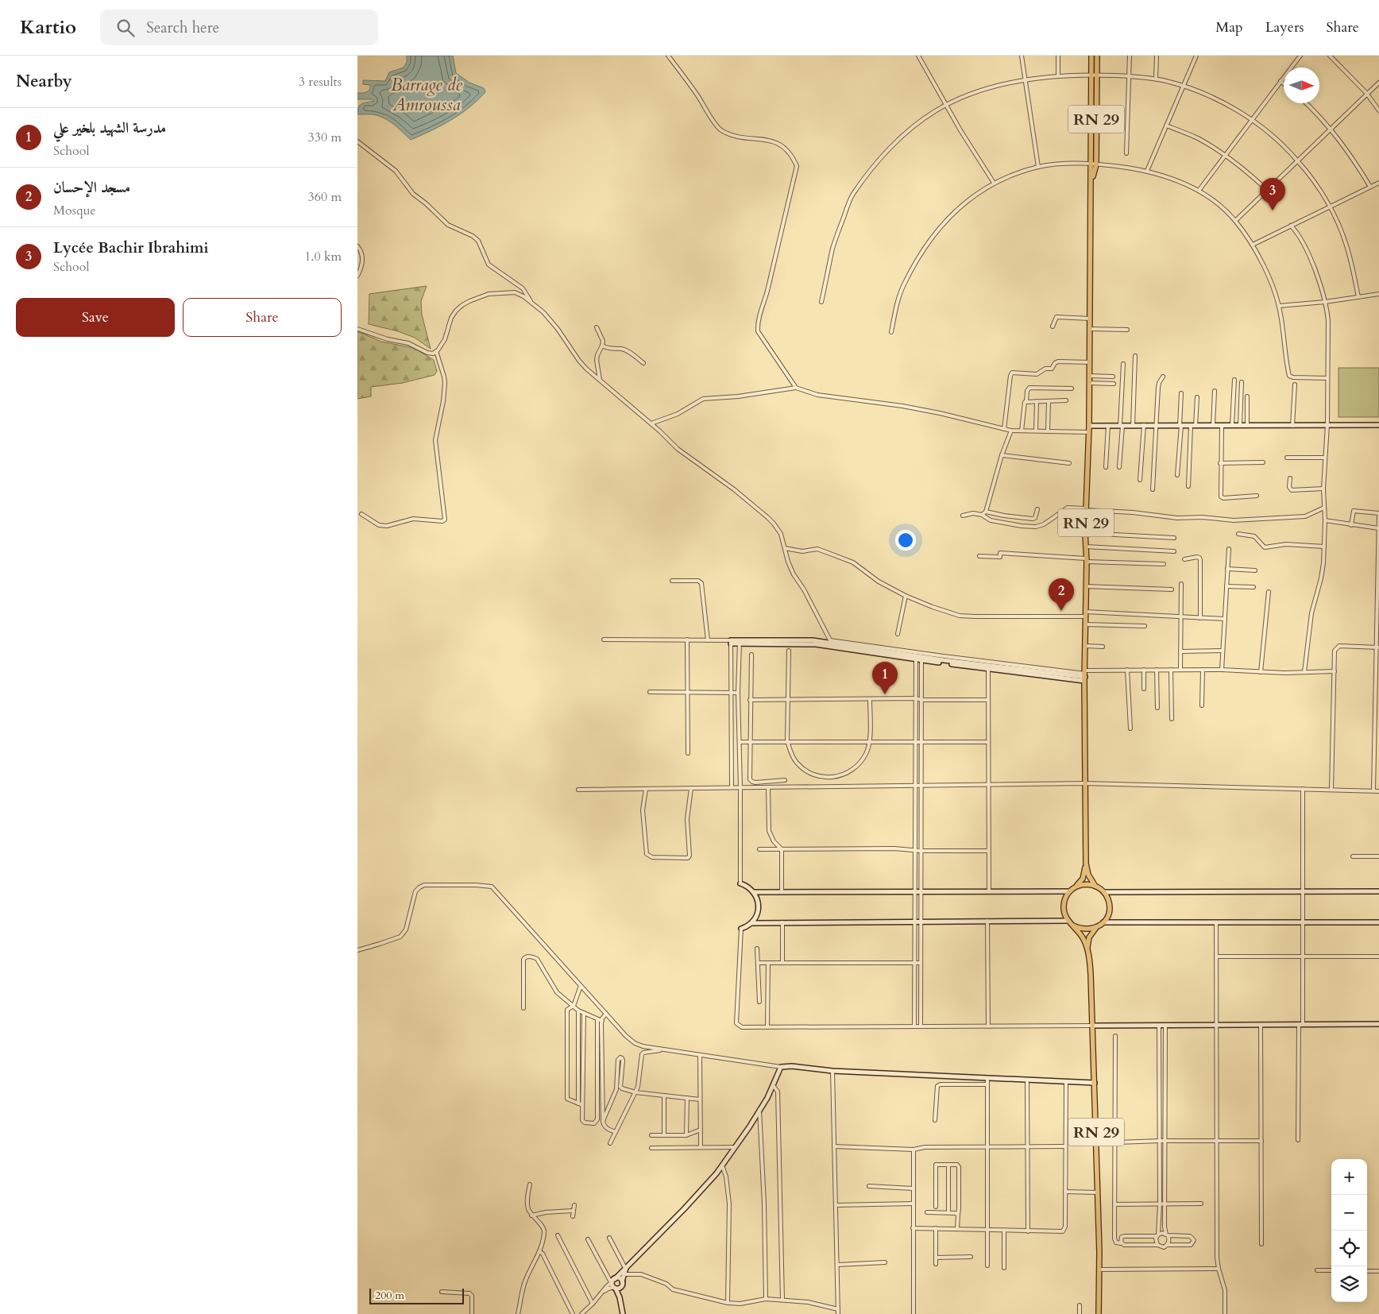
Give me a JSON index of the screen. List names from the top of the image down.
{
  "streets": {
    "main road": ["RN 29"]
  },
  "water": ["Barrage de Amroussa"],
  "scale_bar": "200 m",
  "north": "right",
  "page": {
    "header": "Kartio",
    "search": "Search here",
    "nav": ["Map", "Layers", "Share"],
    "heading": ["Nearby", "3 results"],
    "list": [
      {
        "mark": "1",
        "name": "مدرسة الشهيد بلخير علي",
        "note": "School",
        "value": "330 m"
      },
      {
        "mark": "2",
        "name": "مسجد الإحسان",
        "note": "Mosque",
        "value": "360 m"
      },
      {
        "mark": "3",
        "name": "Lycée Bachir Ibrahimi",
        "note": "School",
        "value": "1.0 km"
      }
    ],
    "pins": ["3", "2", "1"],
    "buttons": ["Save", "Share"],
    "map_buttons": ["+", "−"],
    "scale": "200 m"
  }
}
